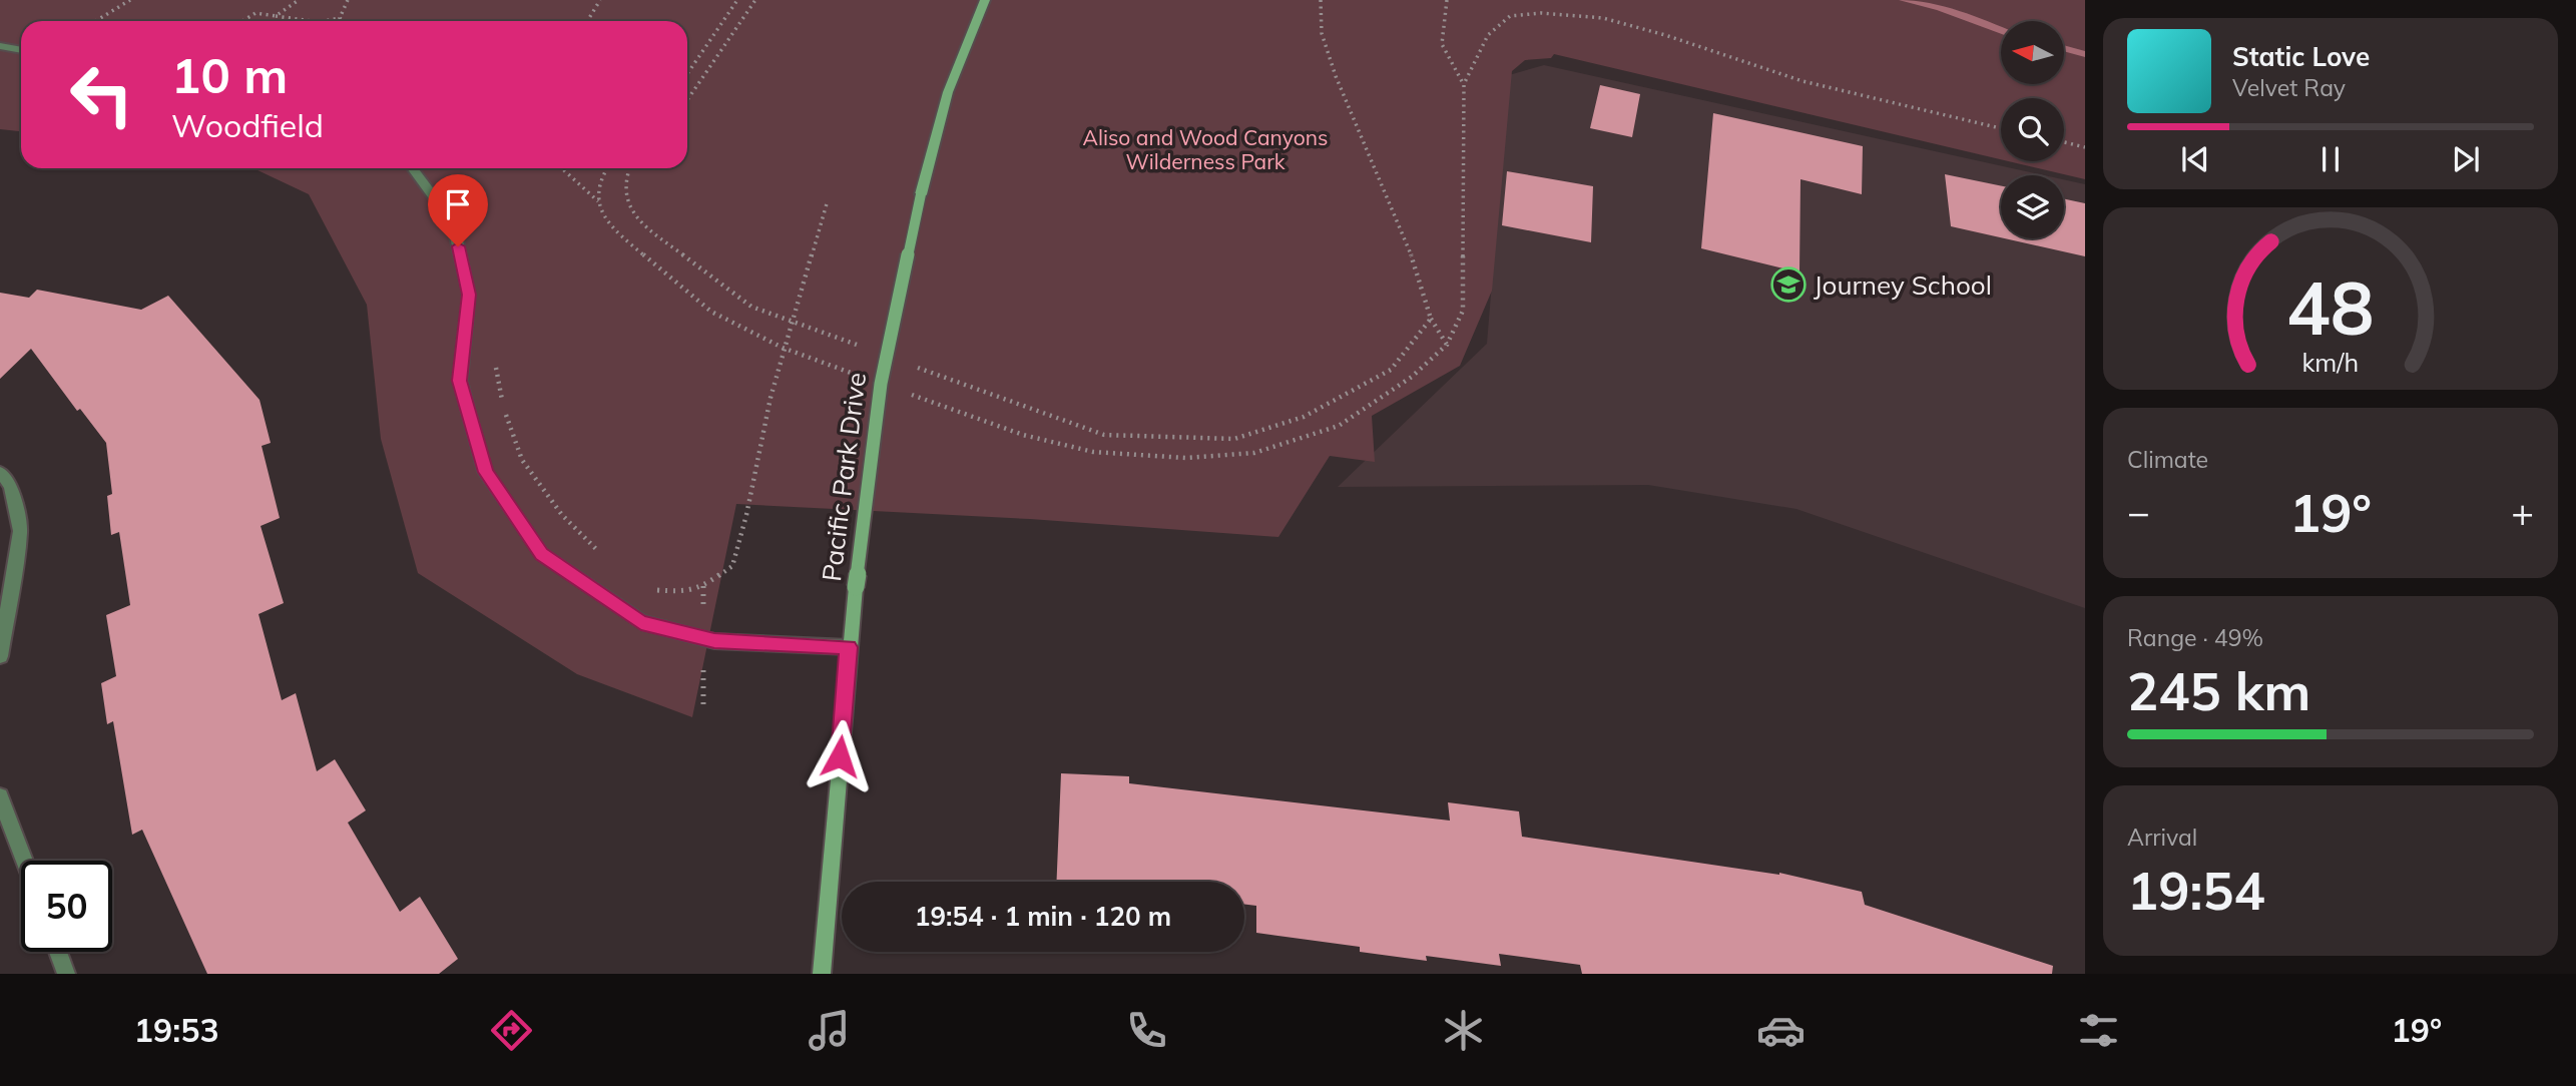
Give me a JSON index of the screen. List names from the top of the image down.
{
  "streets": {
    "main road": ["Pacific Park Drive"]
  },
  "parks": ["Aliso and Wood Canyons Wilderness Park"],
  "places": {
    "school or university": ["Journey School"]
  },
  "north": "left",
  "page": {
    "turn": ["10 m", "Woodfield"],
    "song": ["Static Love", "Velvet Ray"],
    "tile": [
      "Climate",
      ["Range · 49%", "245 km"],
      ["Arrival", "19:54"]
    ],
    "heat": ["−", "19°", "+"],
    "limit": "50",
    "trip": "19:54 · 1 min · 120 m",
    "tabs": ["19:53", "19°"],
    "gauge": ["48", "km/h"]
  }
}
